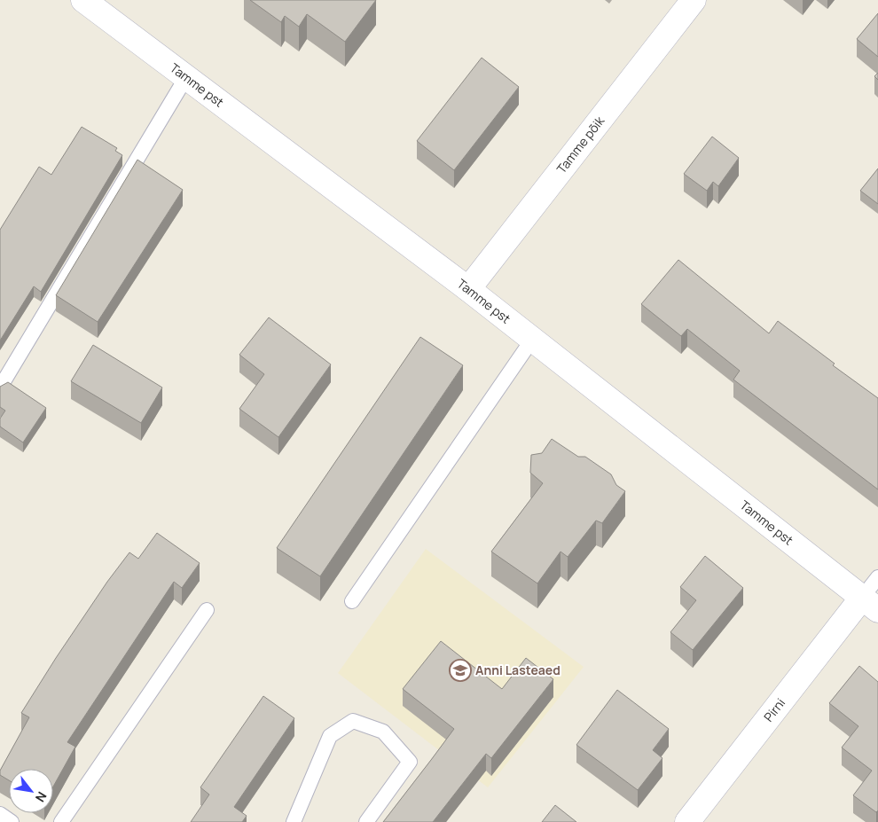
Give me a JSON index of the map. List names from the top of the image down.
{
  "streets": {
    "street": ["Tamme pst", "Tamme põik", "Pirni"]
  },
  "crossings": [
    ["Tamme pst", "Tamme põik"],
    ["Tamme pst", "Pirni"]
  ],
  "places": {
    "school or university": ["Anni Lasteaed"]
  },
  "north": "bottom right"
}
